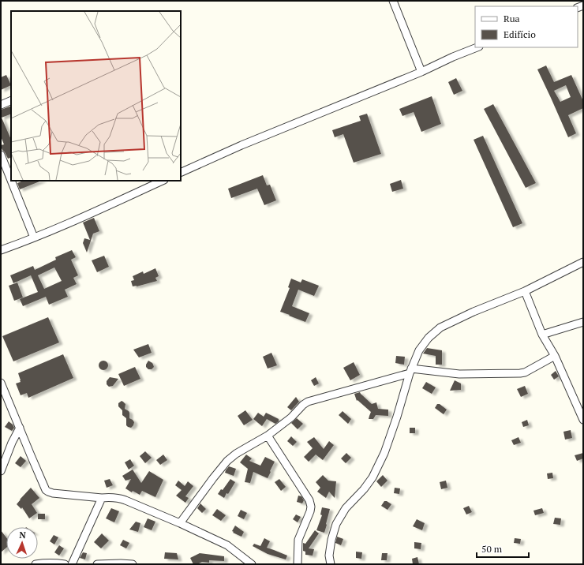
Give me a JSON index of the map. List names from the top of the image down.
{
  "legend": ["Rua", "Edifício"],
  "scale_bar": "50 m",
  "north": "top"
}
